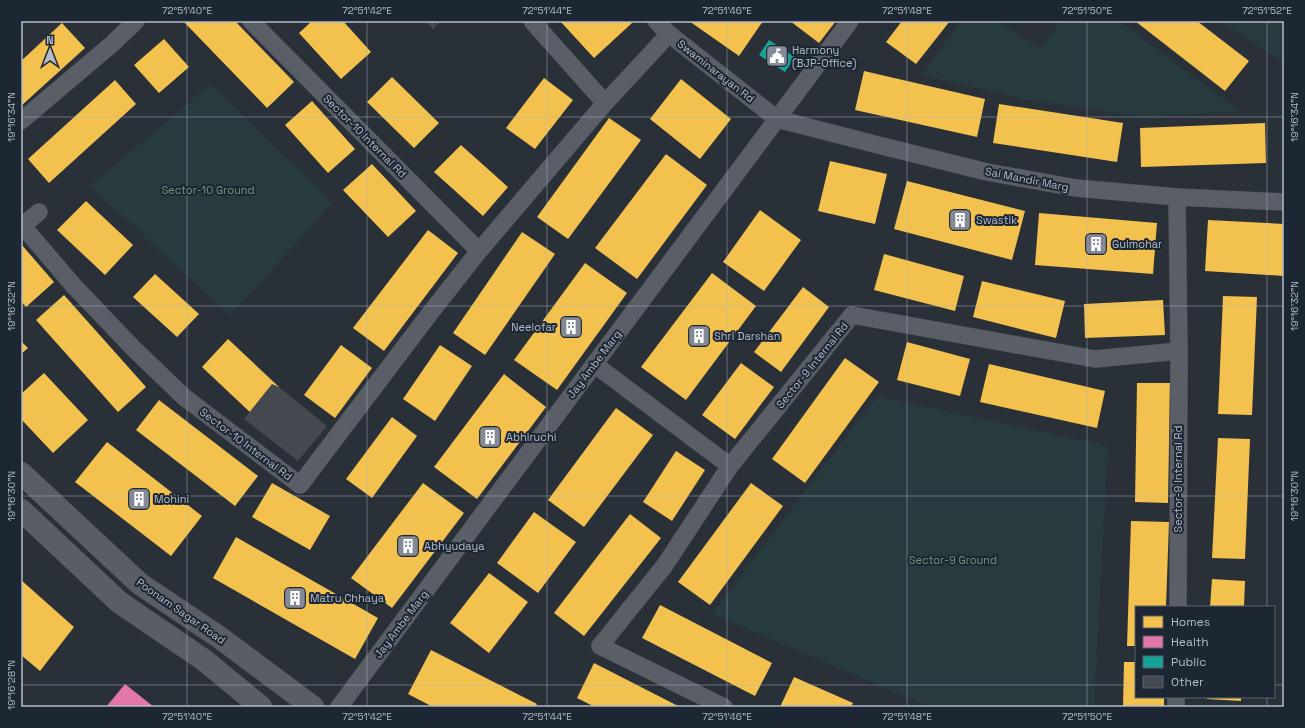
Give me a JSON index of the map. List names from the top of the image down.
{
  "streets": {
    "main road": ["Poonam Sagar Road"],
    "street": [
      "Swaminarayan Rd",
      "Sector-10 Internal Rd",
      "Sai Mandir Marg",
      "Jay Ambe Marg",
      "Sector-9 Internal Rd"
    ]
  },
  "crossings": [
    ["Swaminarayan Rd", "Sector-10 Internal Rd"],
    ["Swaminarayan Rd", "Sai Mandir Marg"],
    ["Swaminarayan Rd", "Jay Ambe Marg"],
    ["Sai Mandir Marg", "Jay Ambe Marg"],
    ["Sai Mandir Marg", "Sector-9 Internal Rd"]
  ],
  "parks": ["Sector-10 Ground", "Sector-9 Ground"],
  "places": {
    "public building": ["Harmony (BJP-Office)"],
    "building": [
      "Swastik",
      "Gulmohar",
      "Neelofar",
      "Shri Darshan",
      "Abhiruchi",
      "Mohini",
      "Abhyudaya",
      "Matru Chhaya"
    ]
  },
  "legend": [
    "Homes",
    "Health",
    "Public",
    "Other"
  ],
  "north": "top",
  "coordinates": [
    "72°51'40\"E",
    "72°51'42\"E",
    "72°51'44\"E",
    "72°51'46\"E",
    "72°51'48\"E",
    "72°51'50\"E",
    "72°51'52\"E",
    "19°16'34\"N",
    "19°16'32\"N",
    "19°16'30\"N",
    "19°16'28\"N"
  ]
}
